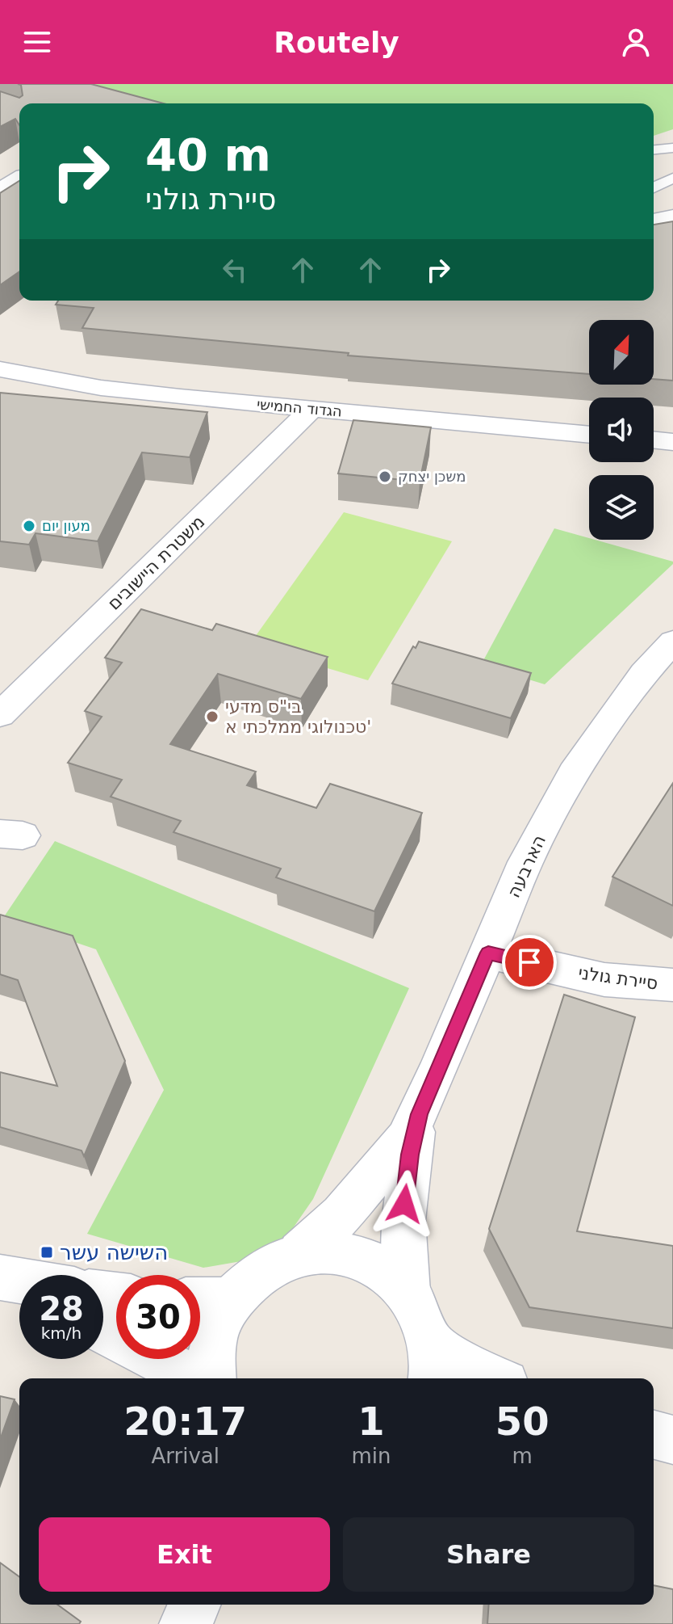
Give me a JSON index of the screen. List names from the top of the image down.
{
  "streets": {
    "street": [
      "הגדוד החמישי",
      "משטרת היישובים",
      "הארבעה",
      "סיירת גולני"
    ]
  },
  "crossings": [
    ["הגדוד החמישי", "משטרת היישובים"],
    ["הארבעה", "סיירת גולני"]
  ],
  "places": {
    "other": ["משכן יצחק", "מעון יום", "בי\"ס מדעי טכנולוגי ממלכתי א'"],
    "transit": ["השישה עשר"]
  },
  "north": "top right",
  "page": {
    "header": "Routely",
    "turn": ["40 m", "סיירת גולני"],
    "speed": "28 km/h",
    "limit": "30",
    "eta": [
      "20:17",
      "Arrival",
      "1",
      "min",
      "50",
      "m"
    ],
    "buttons": ["Exit", "Share"]
  }
}
